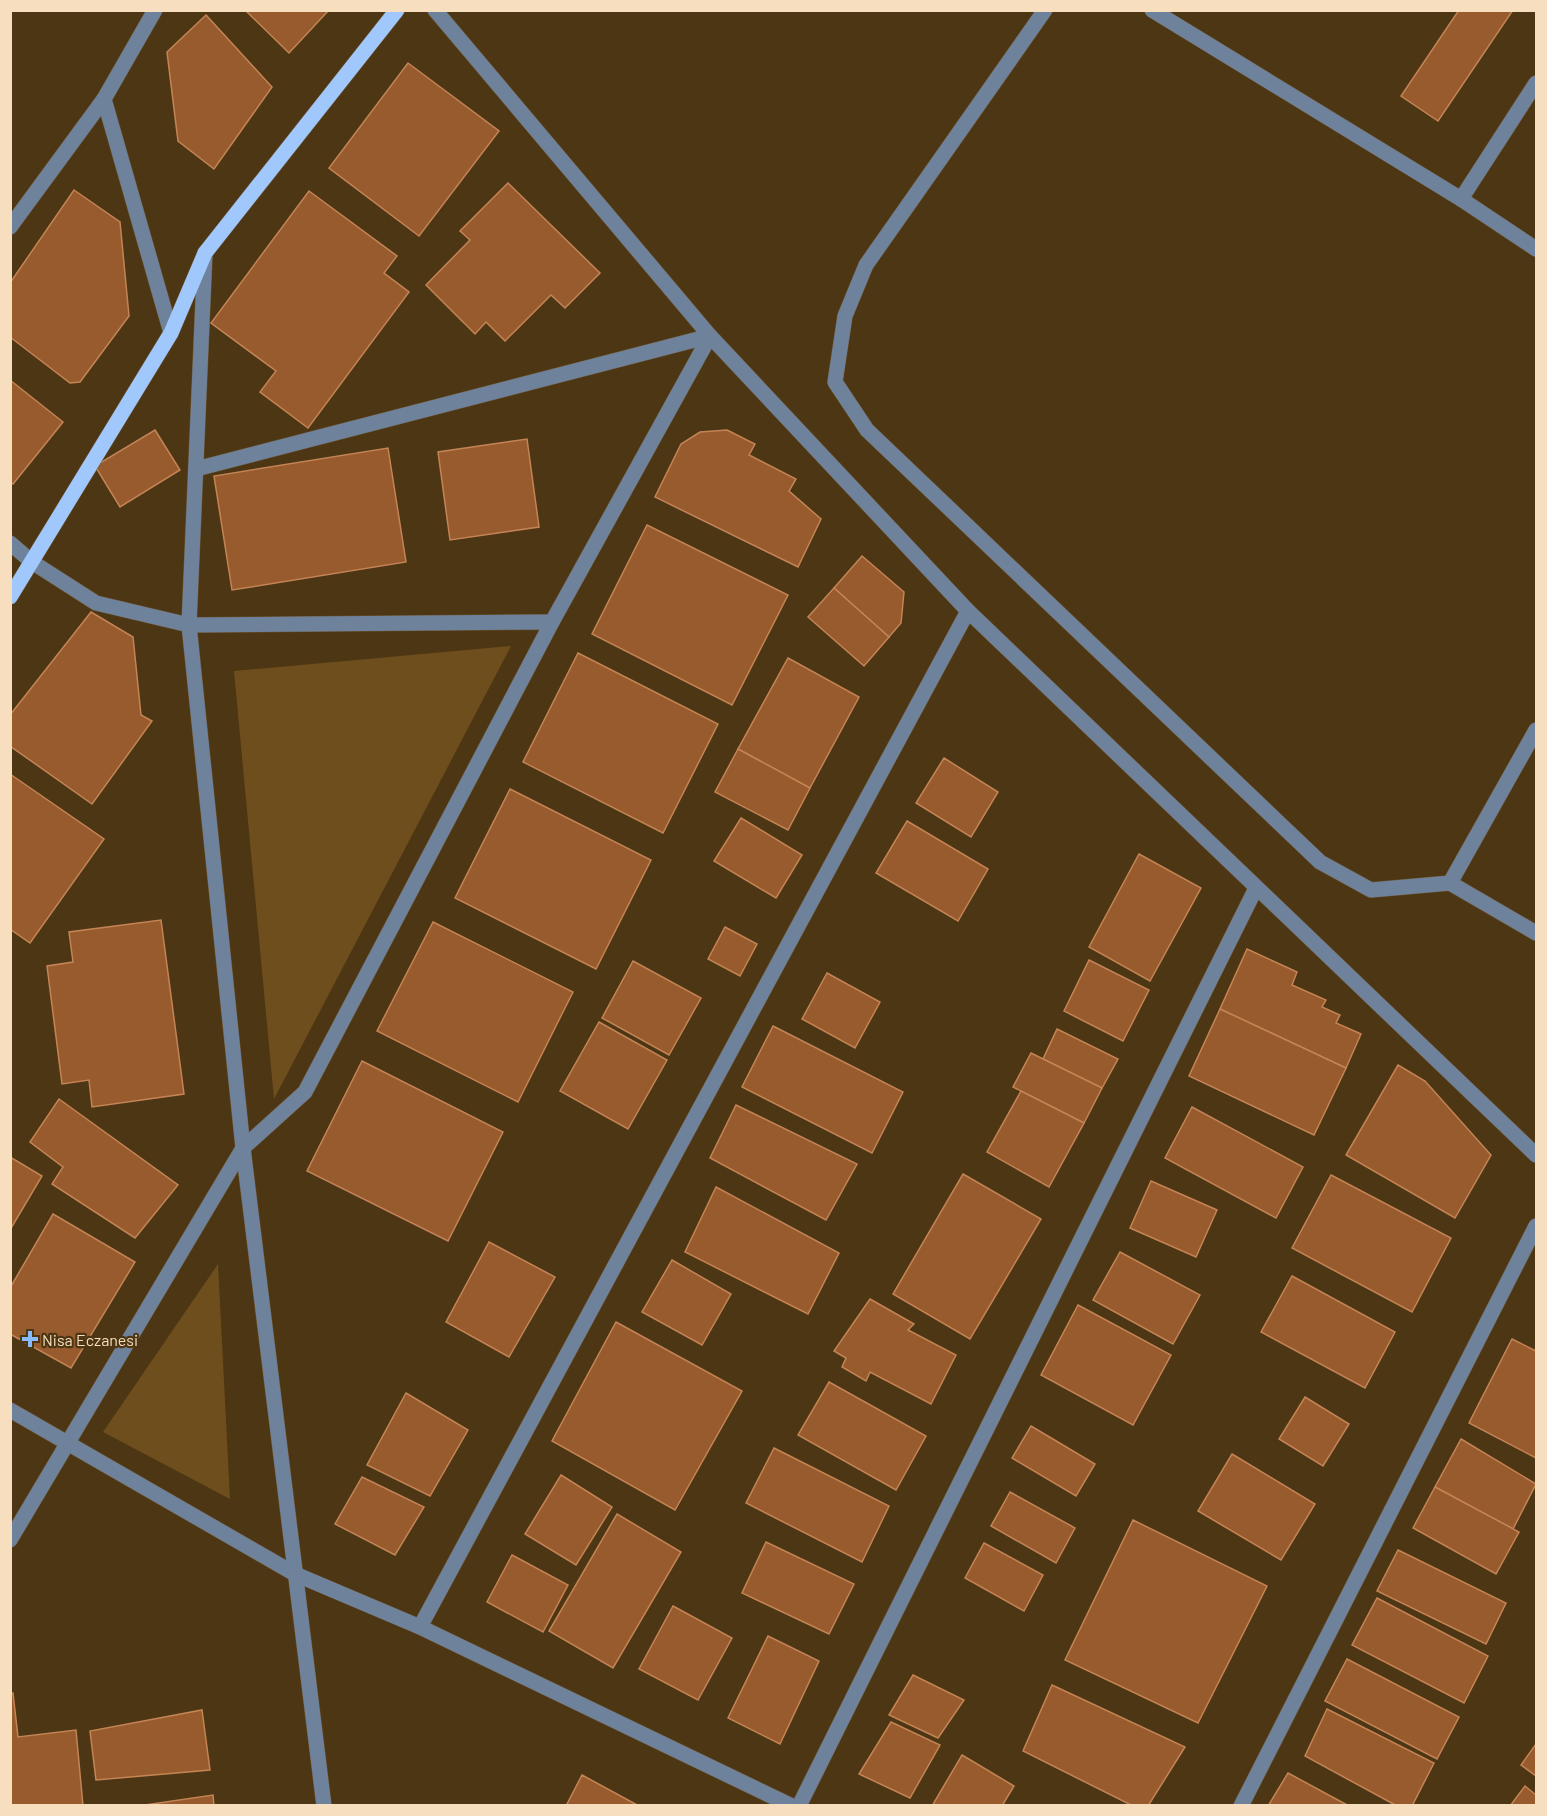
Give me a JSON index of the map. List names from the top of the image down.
{
  "places": {
    "health": ["Nisa Eczanesi"]
  }
}
